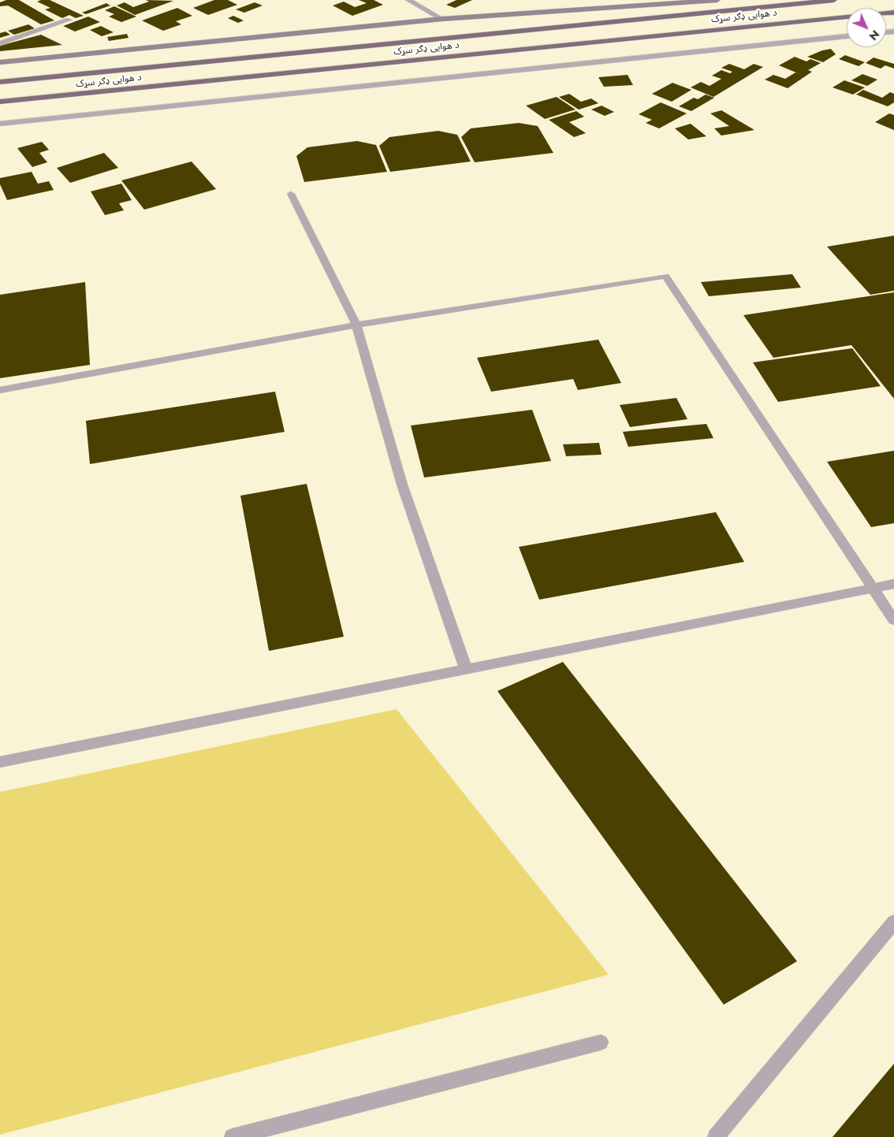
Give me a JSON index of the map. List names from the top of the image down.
{
  "streets": {
    "main road": ["د هوایی ډګر سړک"]
  },
  "north": "bottom right"
}
